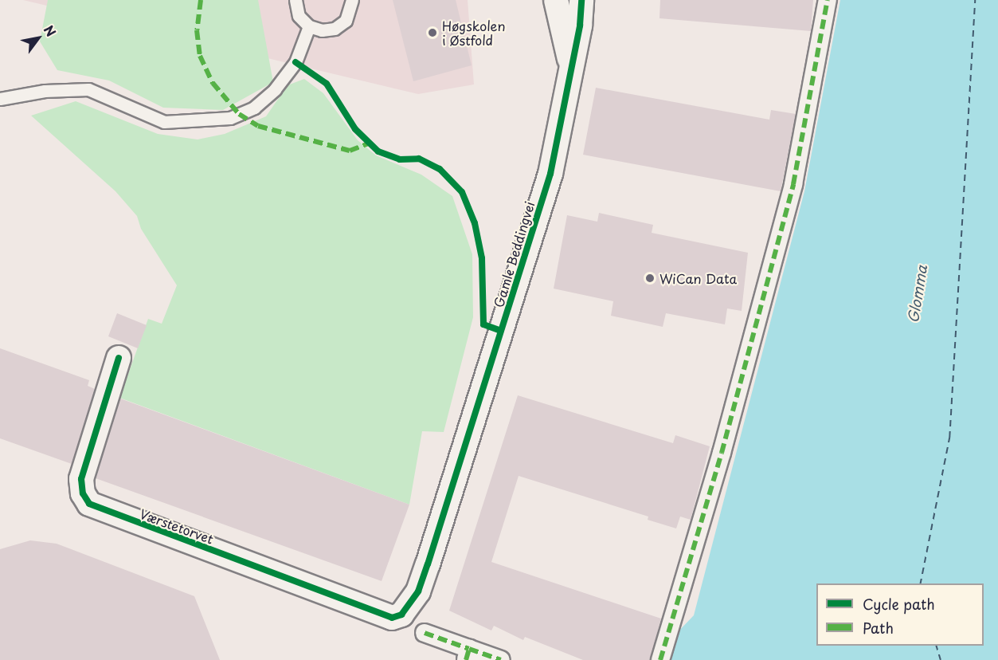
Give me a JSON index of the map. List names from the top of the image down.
{
  "streets": {
    "street": ["Gamle Beddingvei", "Værstetorvet"]
  },
  "crossings": [
    ["Gamle Beddingvei", "Værstetorvet"]
  ],
  "water": ["Glomma"],
  "places": ["Høgskolen i Østfold", "WiCan Data"],
  "legend": ["Cycle path", "Path"],
  "north": "top right"
}
